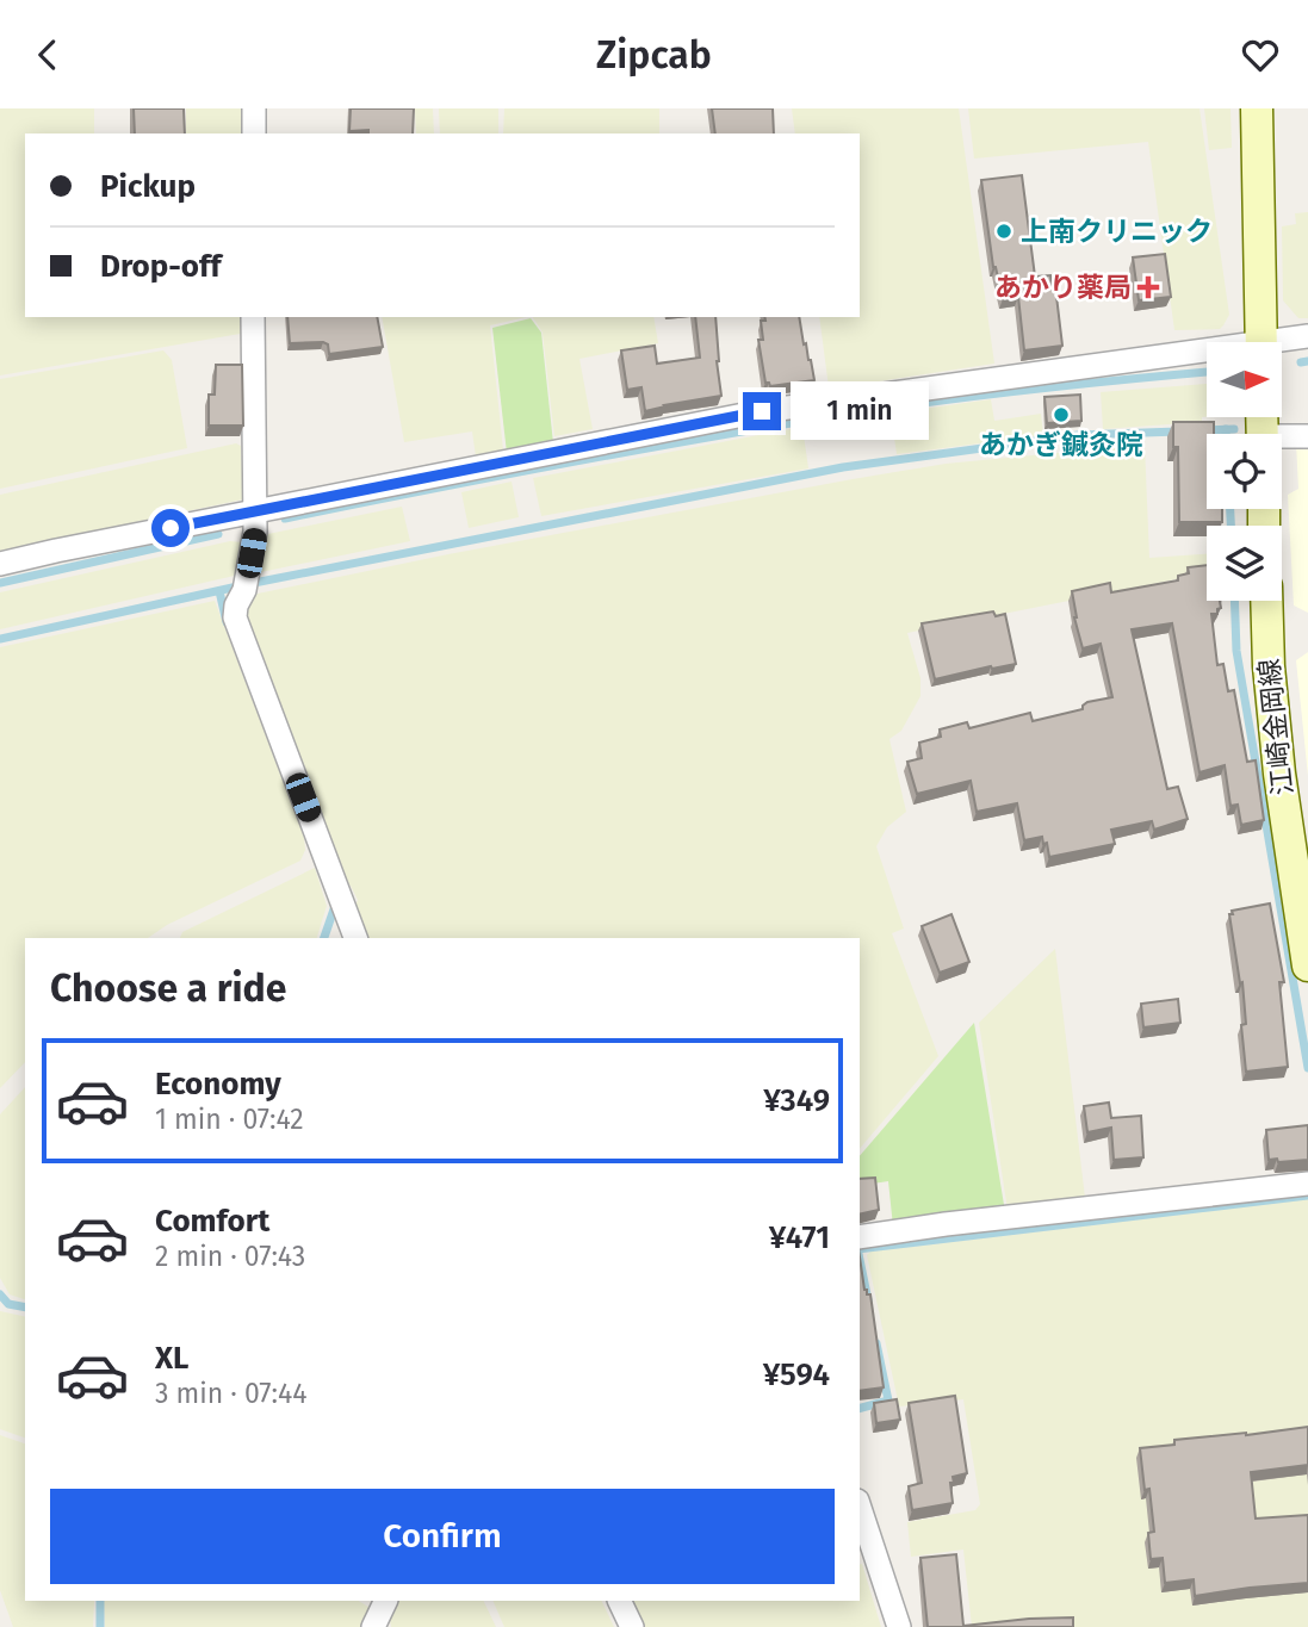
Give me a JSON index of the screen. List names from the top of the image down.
{
  "streets": {
    "main road": ["江崎金岡線"]
  },
  "places": {
    "other": ["上南クリニック", "あかぎ鍼灸院"],
    "health": ["あかり薬局"]
  },
  "north": "right",
  "page": {
    "header": "Zipcab",
    "banner": ["Pickup", "Drop-off"],
    "bubble": "1 min",
    "heading": "Choose a ride",
    "list": [
      {
        "name": "Economy",
        "note": "1 min · 07:42",
        "value": "¥349"
      },
      {
        "name": "Comfort",
        "note": "2 min · 07:43",
        "value": "¥471"
      },
      {
        "name": "XL",
        "note": "3 min · 07:44",
        "value": "¥594"
      }
    ],
    "buttons": "Confirm"
  }
}
